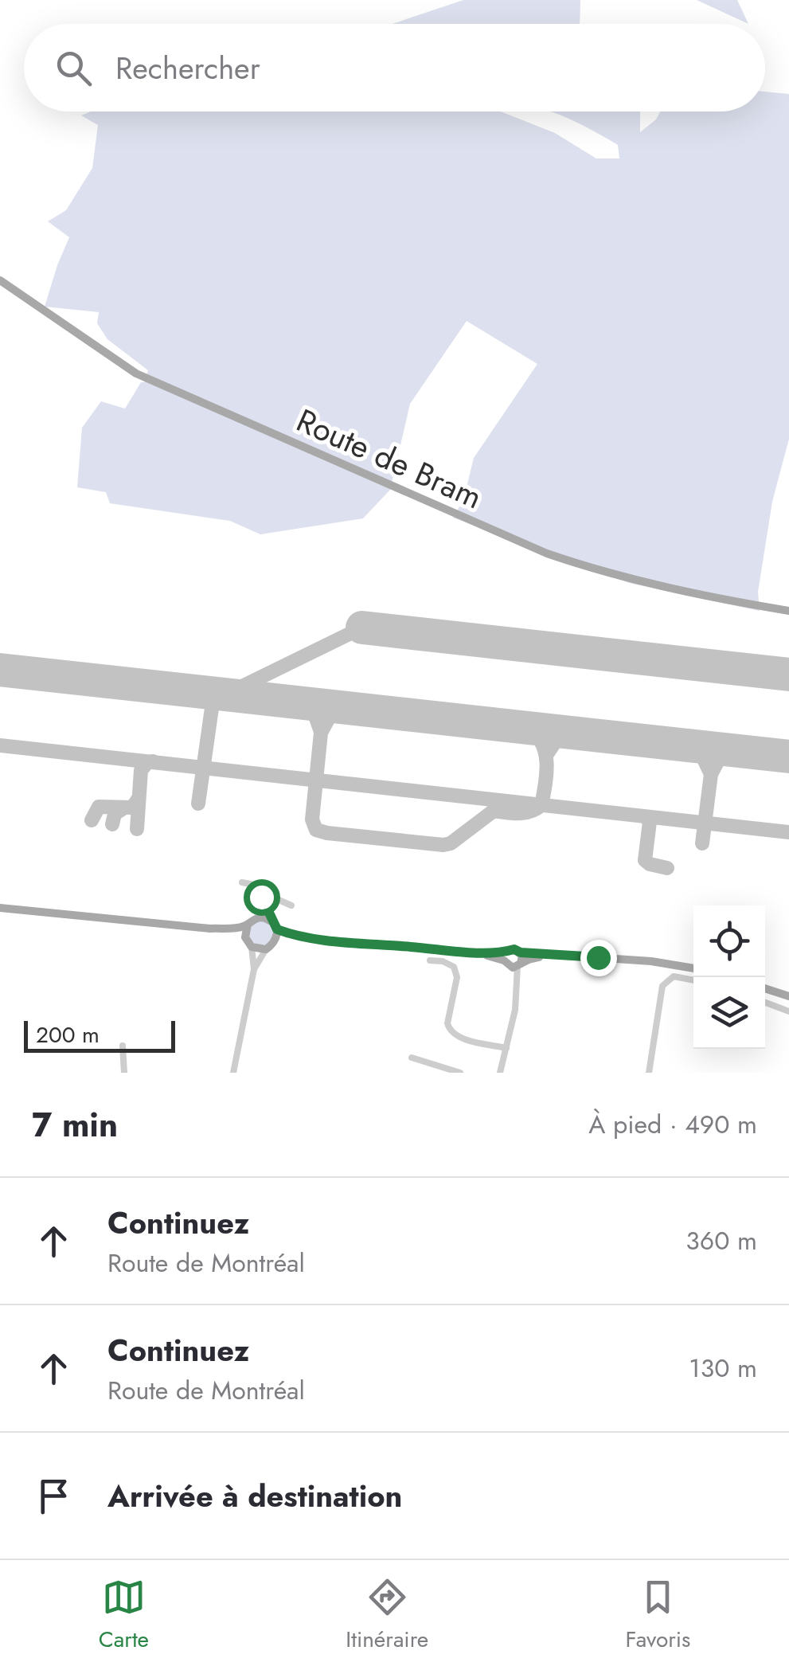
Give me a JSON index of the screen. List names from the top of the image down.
{
  "streets": {
    "main road": ["Route de Bram"]
  },
  "scale_bar": "200 m",
  "page": {
    "search": "Rechercher",
    "scale": "200 m",
    "heading": ["7 min", "À pied · 490 m"],
    "list": [
      ["Continuez", "Route de Montréal", "360 m"],
      ["Continuez", "Route de Montréal", "130 m"],
      "Arrivée à destination"
    ],
    "nav": ["Carte", "Itinéraire", "Favoris"]
  }
}
